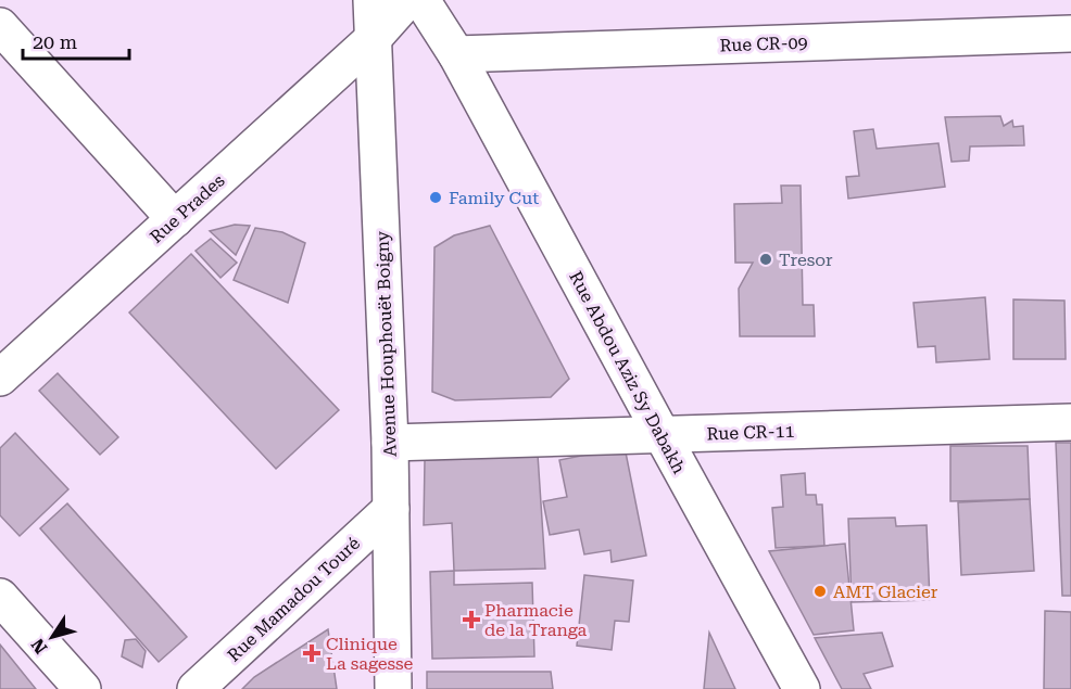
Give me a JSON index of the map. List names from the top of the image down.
{
  "streets": {
    "street": [
      "Rue CR-09",
      "Rue Prades",
      "Avenue Houphouët Boigny",
      "Rue Abdou Aziz Sy Dabakh",
      "Rue CR-11",
      "Rue Mamadou Touré"
    ]
  },
  "crossings": [
    ["Rue CR-09", "Rue Abdou Aziz Sy Dabakh"],
    ["Rue Prades", "Avenue Houphouët Boigny"],
    ["Avenue Houphouët Boigny", "Rue CR-11"],
    ["Avenue Houphouët Boigny", "Rue Mamadou Touré"],
    ["Rue Abdou Aziz Sy Dabakh", "Rue CR-11"]
  ],
  "places": {
    "other": ["Family Cut", "Tresor", "AMT Glacier"],
    "health": ["Pharmacie de la Tranga", "Clinique La sagesse"]
  },
  "scale_bar": "20 m",
  "north": "bottom left"
}
